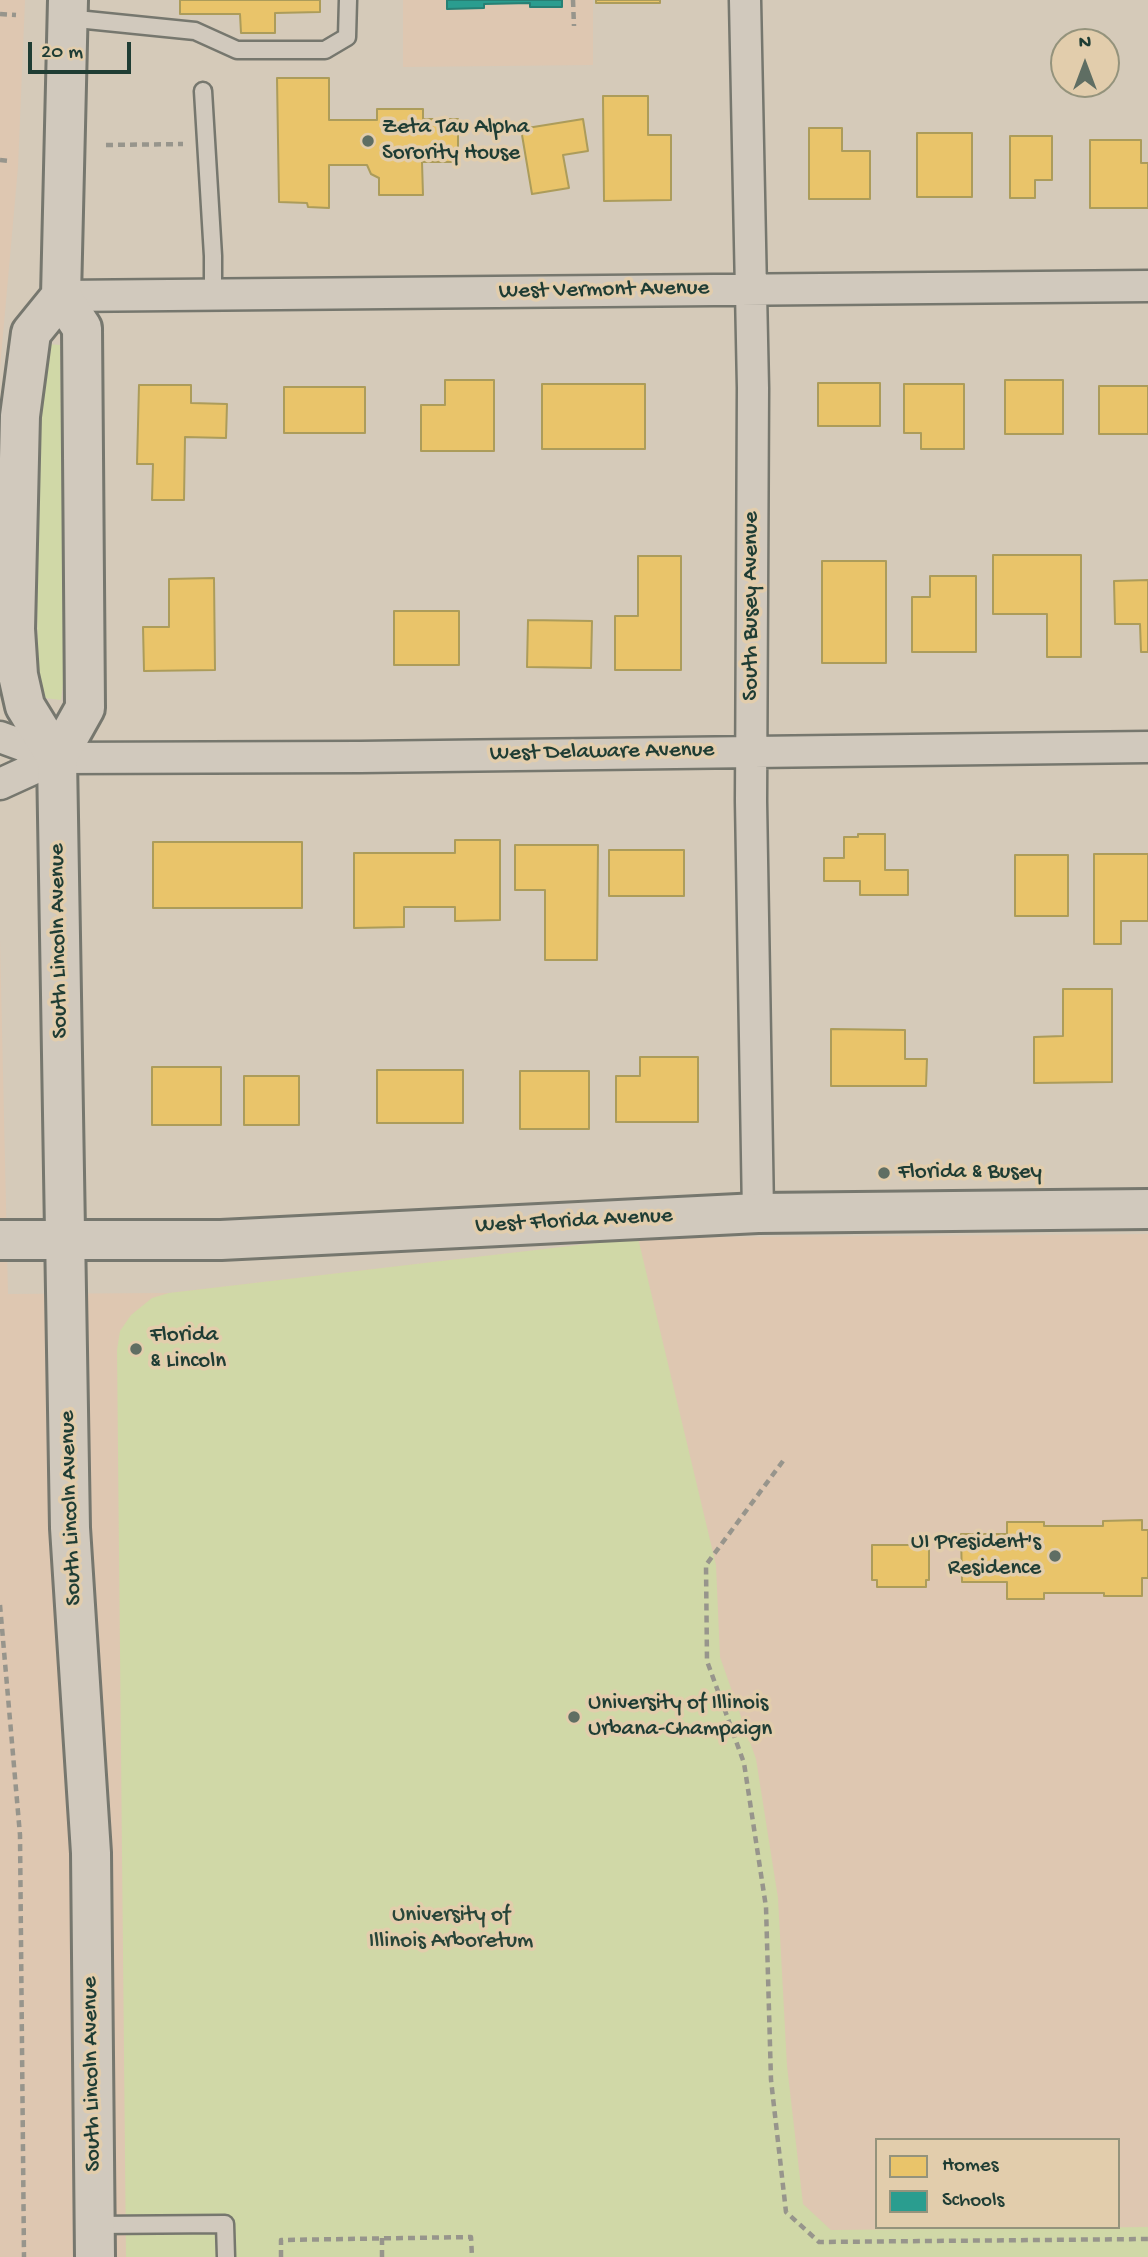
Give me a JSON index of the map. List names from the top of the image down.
{
  "streets": {
    "main road": ["South Lincoln Avenue", "West Florida Avenue"],
    "street": ["West Vermont Avenue", "South Busey Avenue", "West Delaware Avenue"]
  },
  "crossings": [
    ["West Vermont Avenue", "South Busey Avenue"],
    ["South Busey Avenue", "West Delaware Avenue"],
    ["South Busey Avenue", "West Florida Avenue"],
    ["West Delaware Avenue", "South Lincoln Avenue"],
    ["South Lincoln Avenue", "West Florida Avenue"]
  ],
  "parks": ["University of Illinois Arboretum"],
  "places": [
    "Zeta Tau Alpha Sorority House",
    "Florida & Busey",
    "Florida & Lincoln",
    "UI President's Residence",
    "University of Illinois Urbana-Champaign"
  ],
  "legend": ["Homes", "Schools"],
  "scale_bar": "20 m",
  "north": "top"
}
